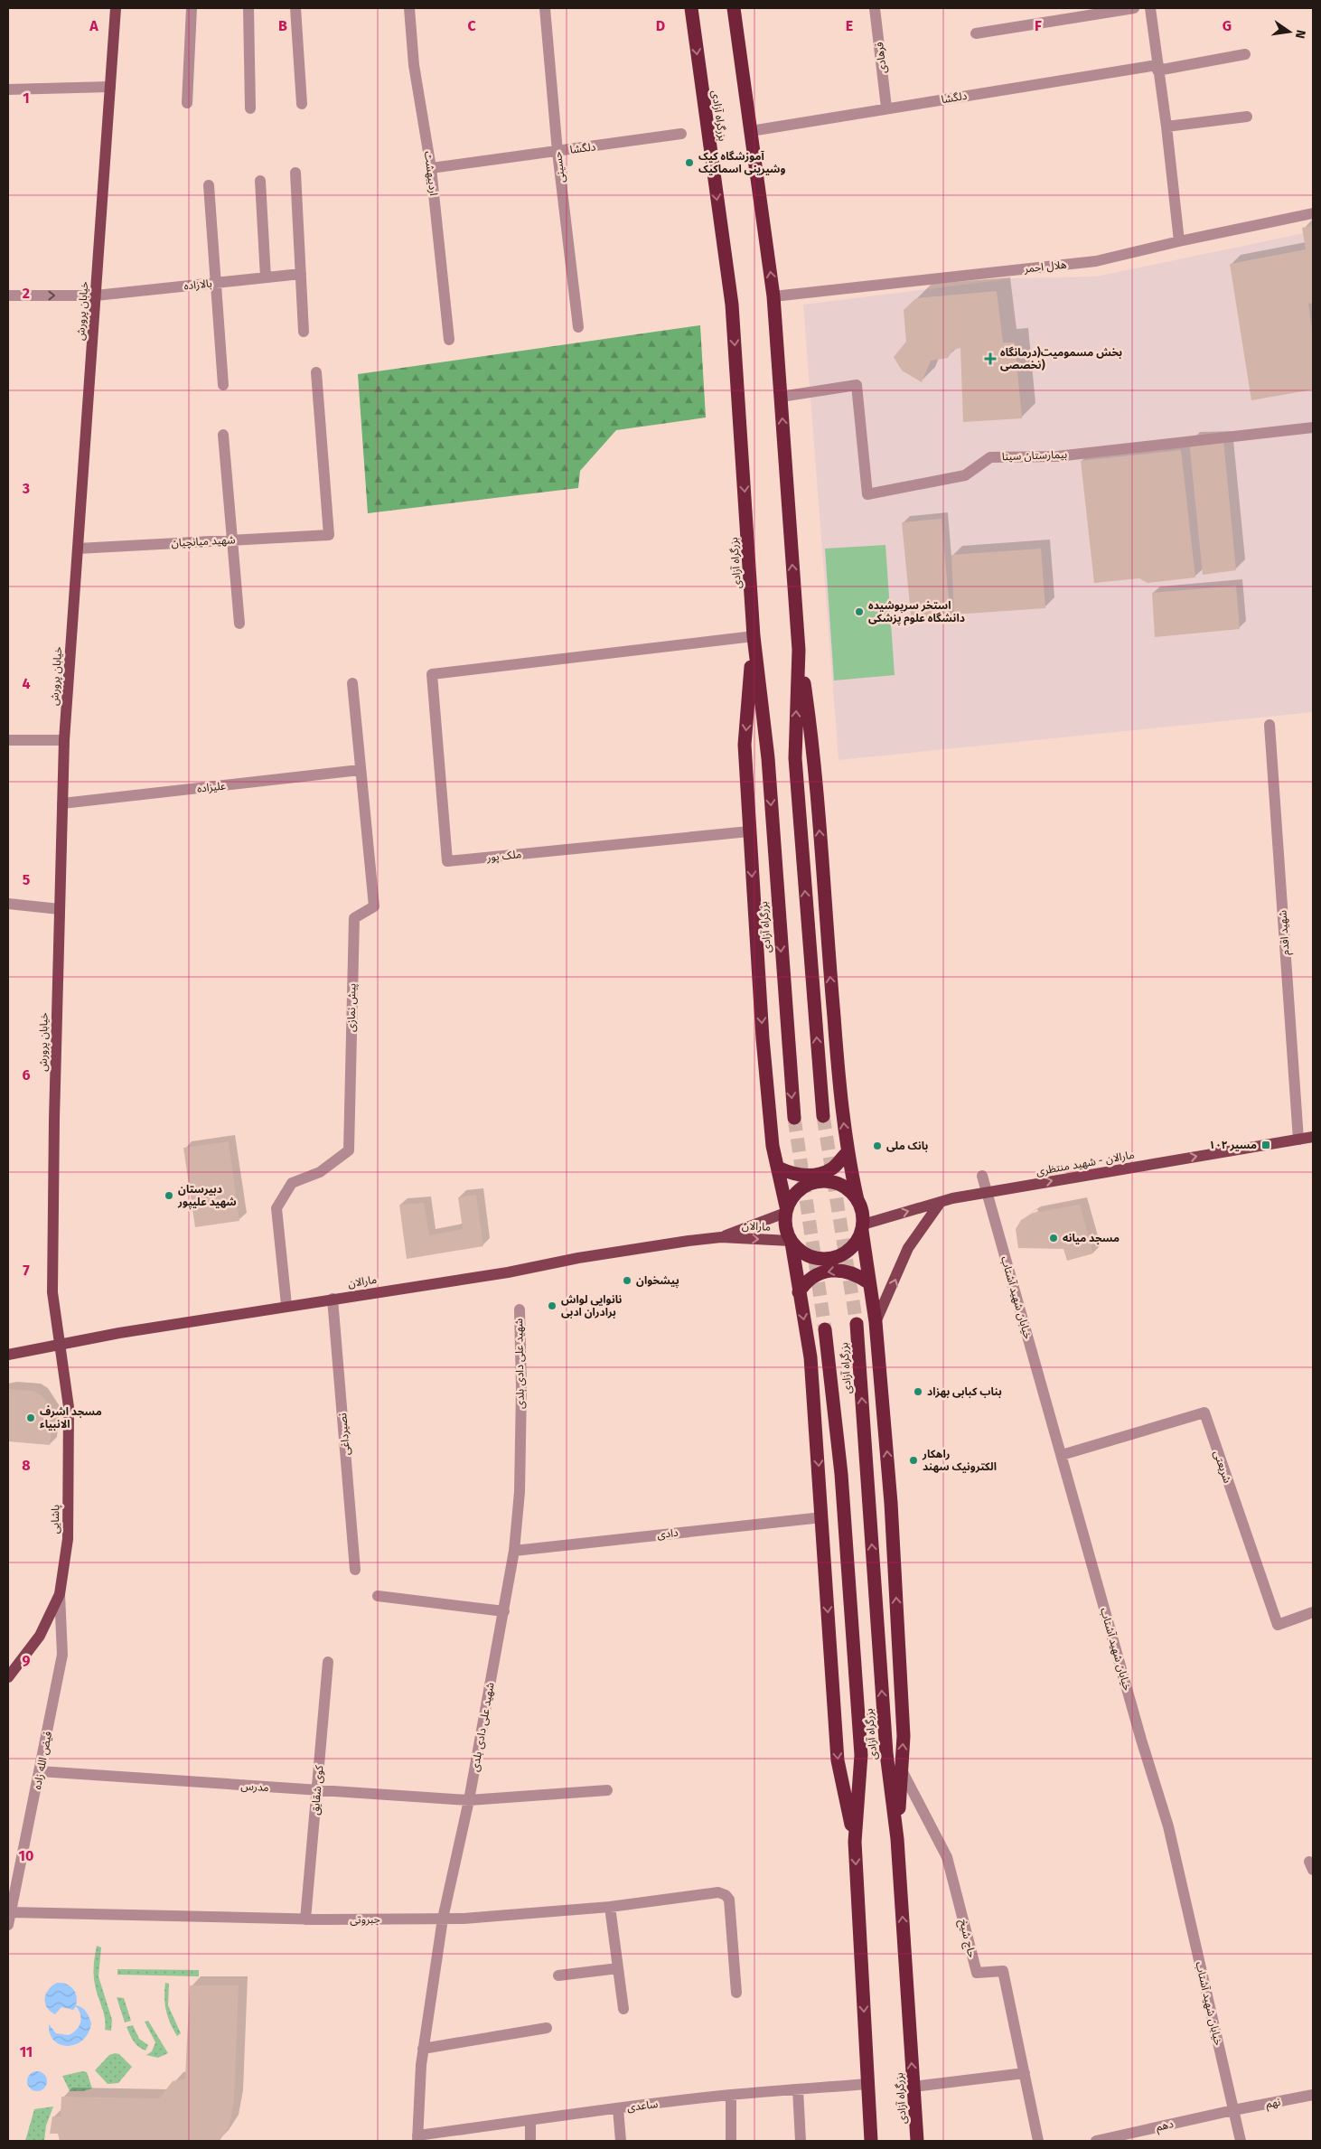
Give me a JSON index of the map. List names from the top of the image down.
{
  "streets": {
    "highway": ["بزرگراه آزادی"],
    "main road": [
      "خیابان پرورش",
      "مارالان - شهید منتظری",
      "مارالان",
      "پاشایی"
    ],
    "street": [
      "فرهادی",
      "دلگشا",
      "حسینی",
      "اردیبهشت",
      "هلال احمر",
      "بالازاده",
      "بیمارستان سینا",
      "شهید میانچیان",
      "علیزاده",
      "ملک پور",
      "شهید اقدم",
      "پیش نمازی",
      "خیابان شهید آشتاب",
      "شهید علی دادی بلدی",
      "نصیرداغی",
      "شریعتی",
      "دادی",
      "فیض الله زاده",
      "مدرس",
      "کوی شقایق",
      "جبروتی",
      "حاج شیخ",
      "نهم",
      "ساعدی",
      "دهم"
    ]
  },
  "crossings": [
    ["فرهادی", "دلگشا"],
    ["دلگشا", "حسینی"],
    ["دلگشا", "اردیبهشت"],
    ["بزرگراه آزادی", "ملک پور"],
    ["بزرگراه آزادی", "ساعدی"],
    ["بالازاده", "خیابان پرورش"],
    ["خیابان پرورش", "شهید میانچیان"],
    ["خیابان پرورش", "علیزاده"],
    ["خیابان پرورش", "مارالان"],
    ["خیابان پرورش", "پاشایی"],
    ["علیزاده", "پیش نمازی"],
    ["شهید اقدم", "مارالان - شهید منتظری"],
    ["پیش نمازی", "مارالان"],
    ["مارالان - شهید منتظری", "مارالان"],
    ["مارالان - شهید منتظری", "خیابان شهید آشتاب"],
    ["مارالان", "نصیرداغی"],
    ["مارالان", "پاشایی"],
    ["خیابان شهید آشتاب", "شریعتی"],
    ["خیابان شهید آشتاب", "نهم"],
    ["خیابان شهید آشتاب", "دهم"],
    ["شهید علی دادی بلدی", "دادی"],
    ["شهید علی دادی بلدی", "مدرس"],
    ["شهید علی دادی بلدی", "جبروتی"],
    ["شهید علی دادی بلدی", "ساعدی"],
    ["پاشایی", "فیض الله زاده"],
    ["فیض الله زاده", "مدرس"],
    ["فیض الله زاده", "جبروتی"],
    ["مدرس", "کوی شقایق"],
    ["کوی شقایق", "جبروتی"],
    ["نهم", "دهم"]
  ],
  "one_way": ["مارالان - شهید منتظری"],
  "places": {
    "other": [
      "آموزشگاه کیک وشیرینی اسماکیک",
      "استخر سرپوشیده دانشگاه علوم پزشکی",
      "بانک ملی",
      "دبیرستان شهید علیپور",
      "مسجد میانه",
      "پیشخوان",
      "نانوایی لواش برادران ادبی",
      "بناب کبابی بهزاد",
      "مسجد اشرف الانبیاء",
      "راهکار الکترونیک سهند"
    ],
    "health": ["بخش مسمومیت(درمانگاه تخصصی)"],
    "transit": ["مسیر ۱۰۲"]
  },
  "north": "right",
  "grid": {
    "columns": [
      "A",
      "B",
      "C",
      "D",
      "E",
      "F",
      "G"
    ],
    "rows": [
      "1",
      "2",
      "3",
      "4",
      "5",
      "6",
      "7",
      "8",
      "9",
      "10",
      "11"
    ]
  }
}
